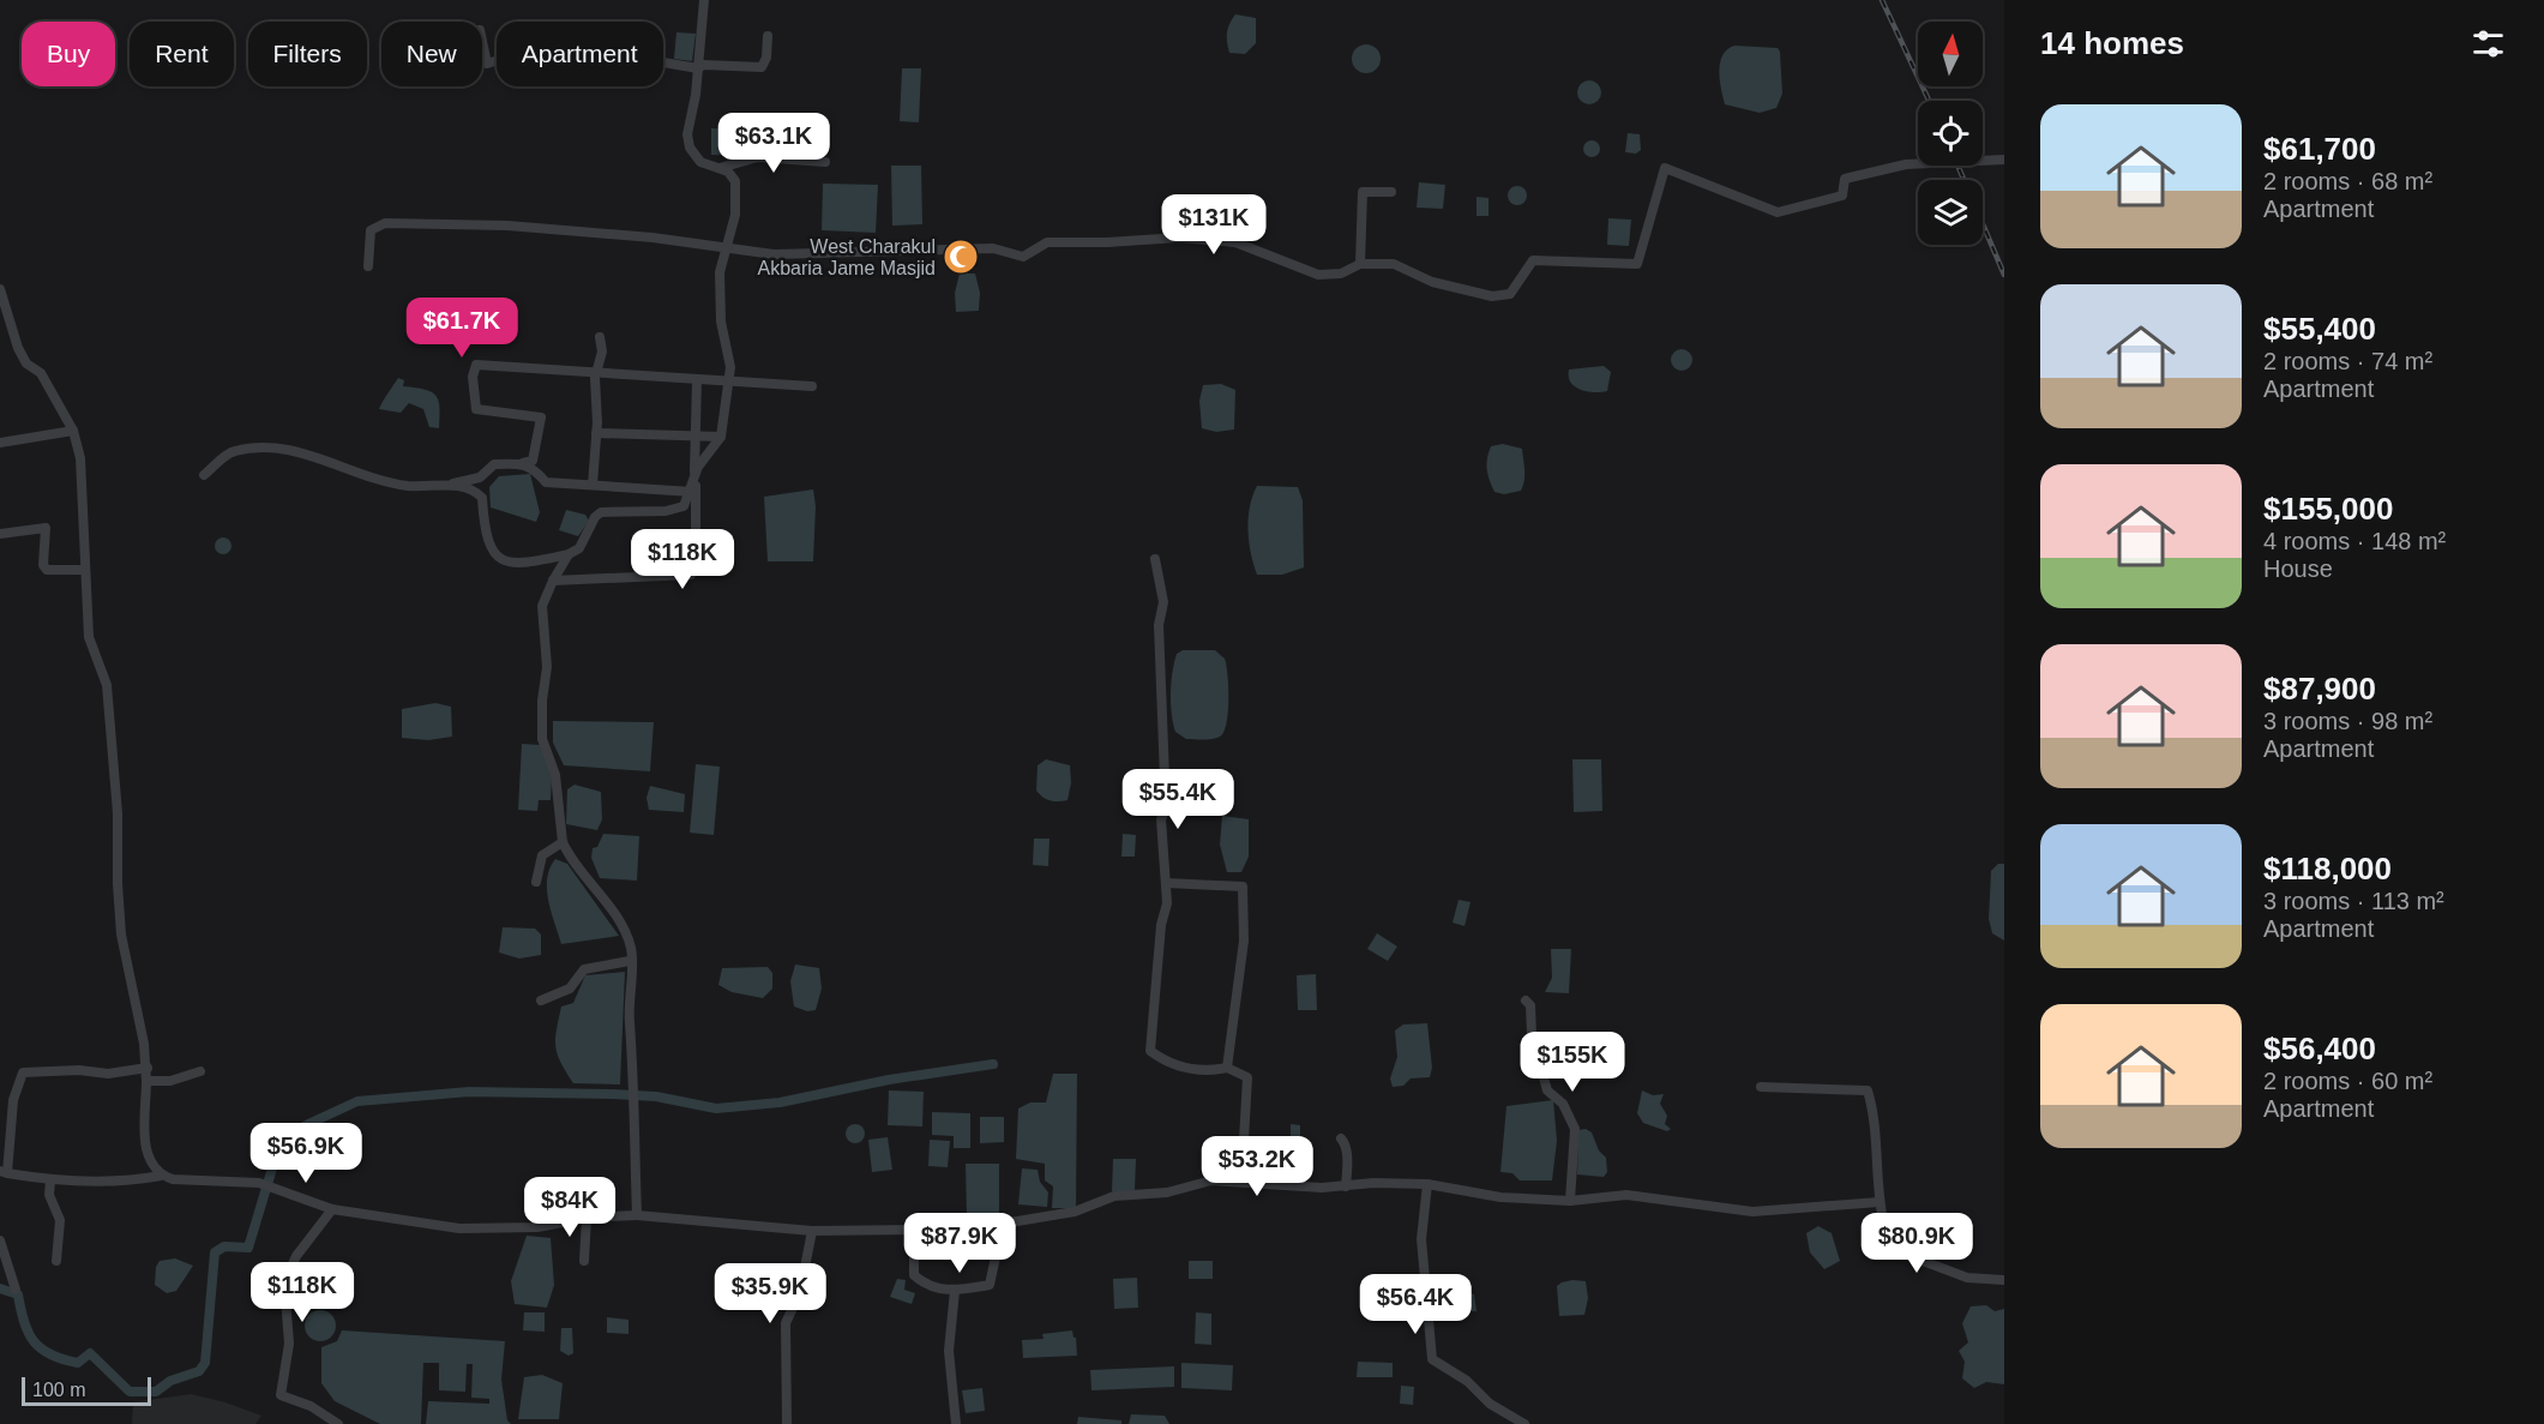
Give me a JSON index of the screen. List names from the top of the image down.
{
  "places": {
    "mosque": ["West Charakul Akbaria Jame Masjid"]
  },
  "scale_bar": "100 m",
  "north": "top",
  "page": {
    "heading": "14 homes",
    "chip": [
      "Buy",
      "Rent",
      "Filters",
      "New",
      "Apartment"
    ],
    "list": [
      {
        "name": "$61,700",
        "note": "2 rooms · 68 m² · Apartment"
      },
      {
        "name": "$55,400",
        "note": "2 rooms · 74 m² · Apartment"
      },
      {
        "name": "$155,000",
        "note": "4 rooms · 148 m² · House"
      },
      {
        "name": "$87,900",
        "note": "3 rooms · 98 m² · Apartment"
      },
      {
        "name": "$118,000",
        "note": "3 rooms · 113 m² · Apartment"
      },
      {
        "name": "$56,400",
        "note": "2 rooms · 60 m² · Apartment"
      }
    ],
    "price": [
      "$63.1K",
      "$131K",
      "$61.7K",
      "$118K",
      "$55.4K",
      "$155K",
      "$56.9K",
      "$53.2K",
      "$84K",
      "$87.9K",
      "$80.9K",
      "$118K",
      "$35.9K",
      "$56.4K"
    ],
    "scale": "100 m"
  }
}
